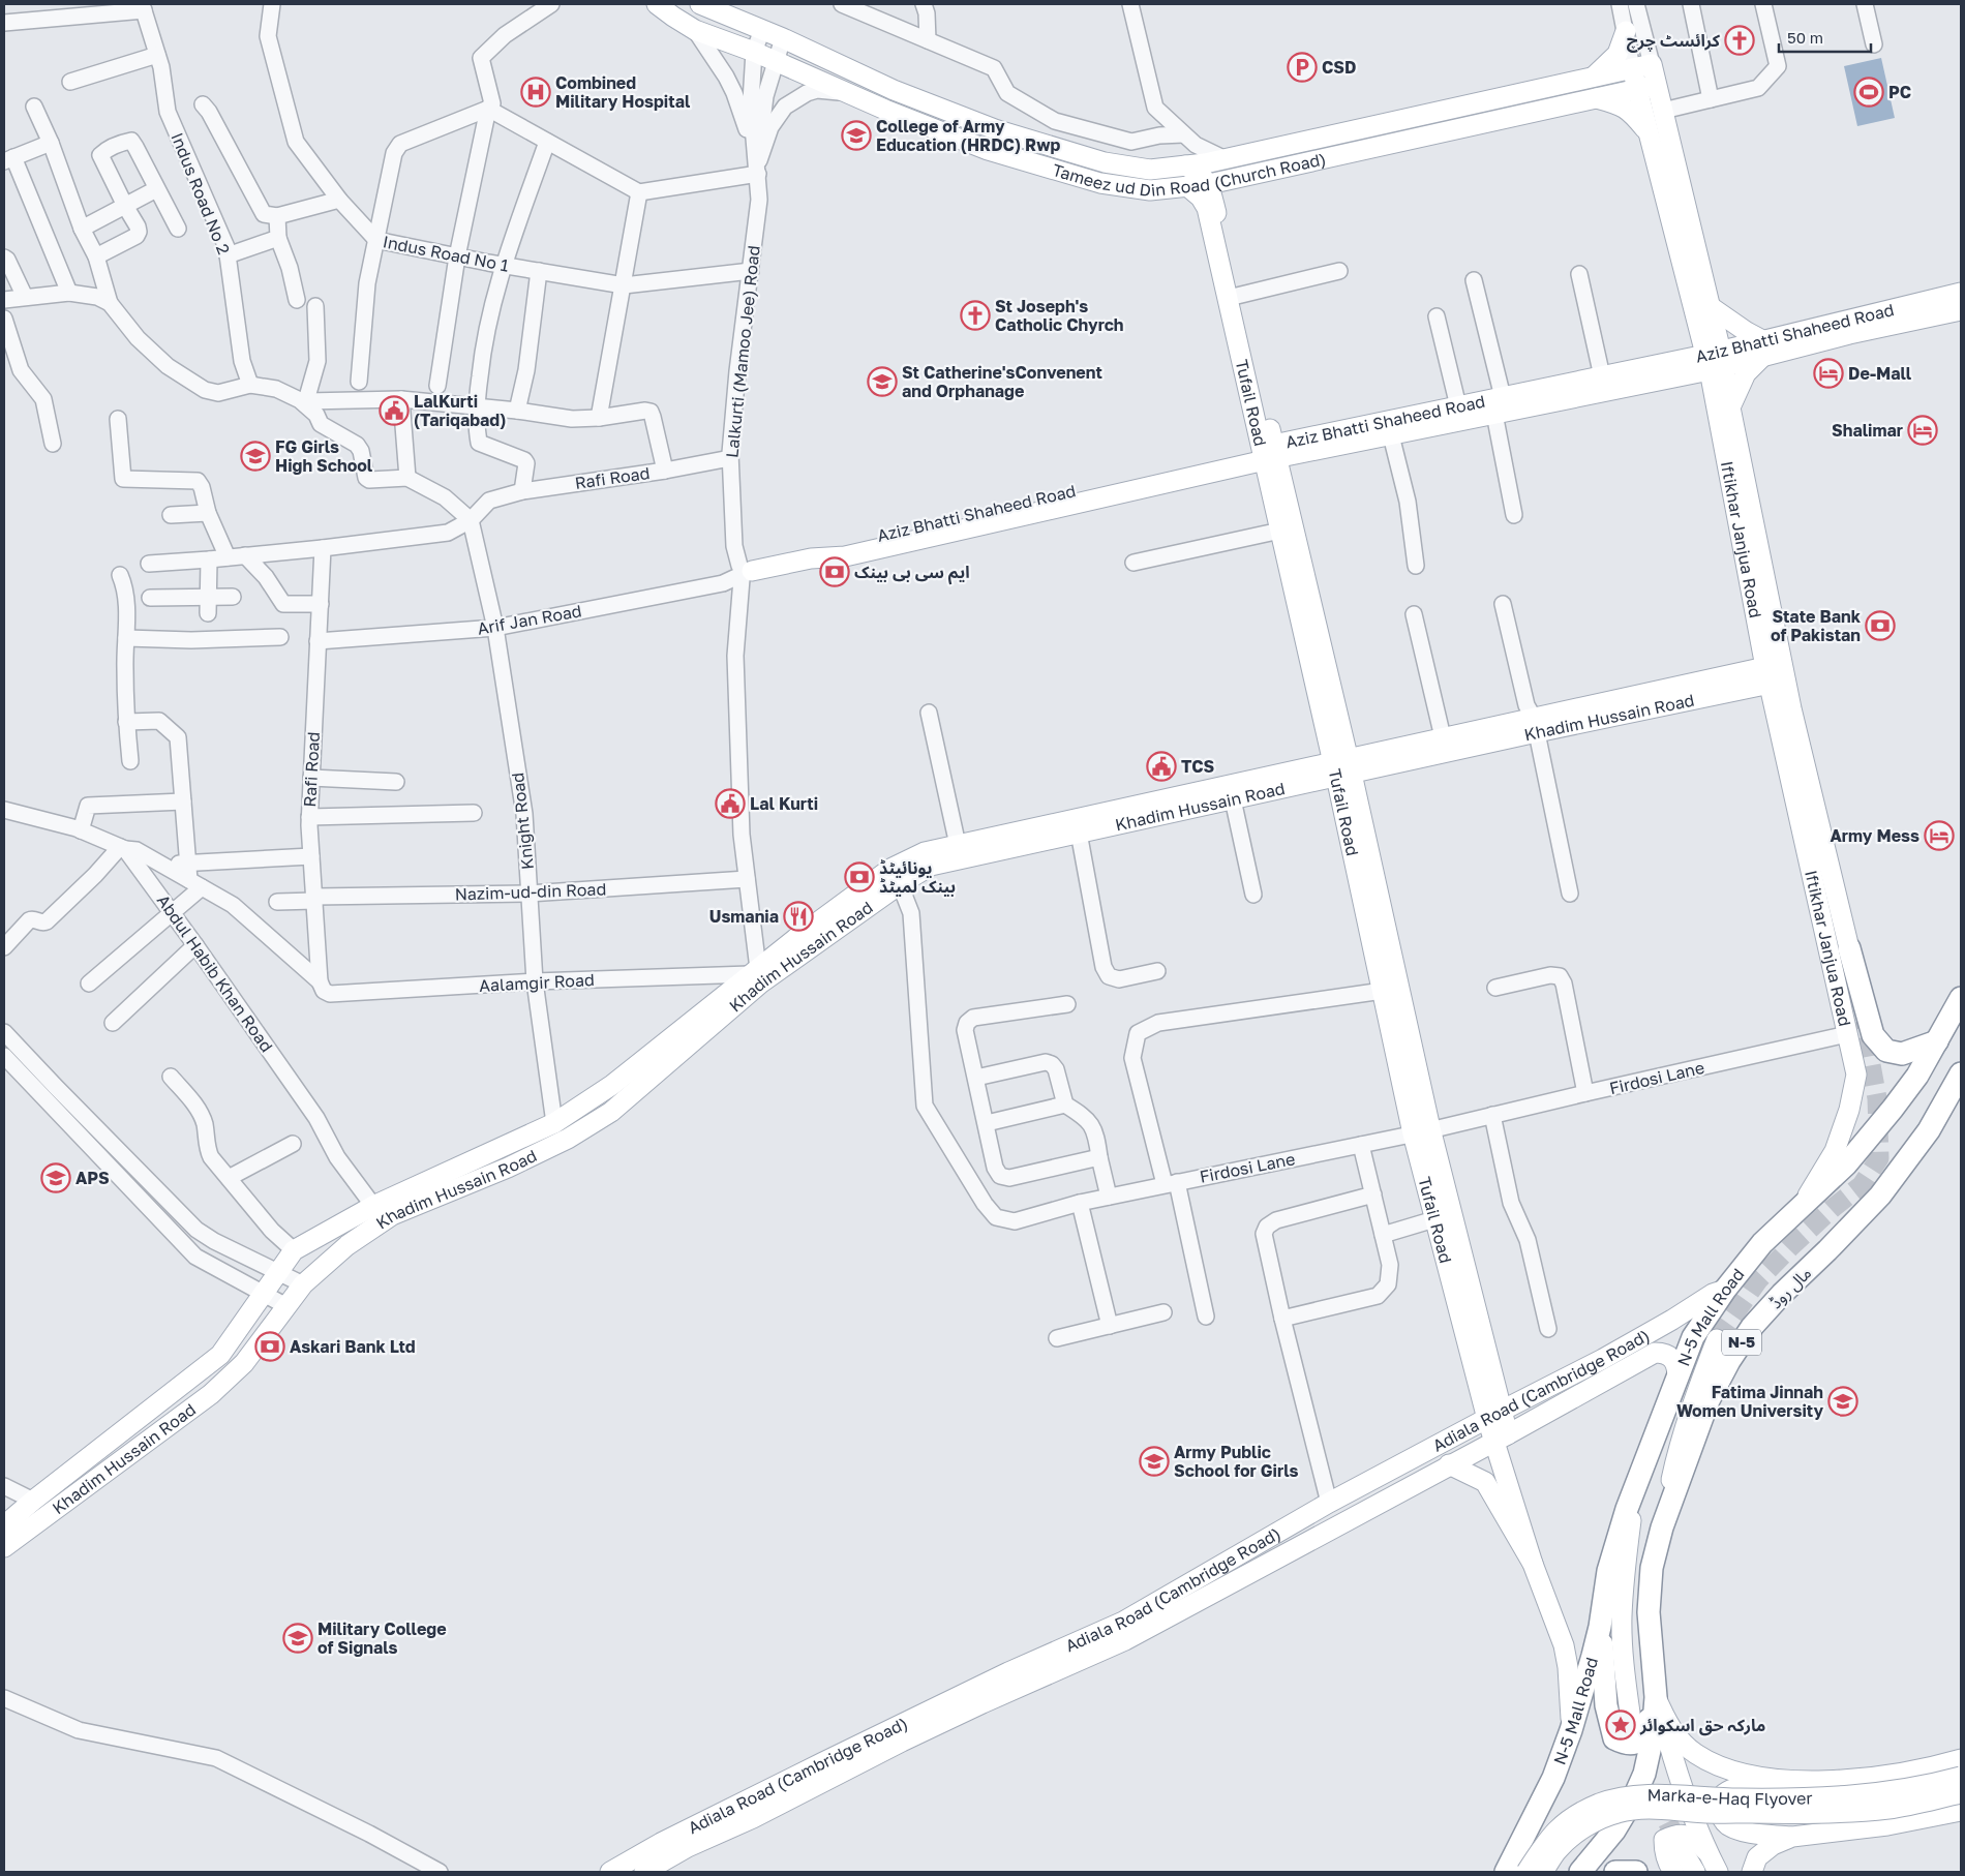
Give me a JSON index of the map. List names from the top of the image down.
{
  "streets": {
    "highway": ["مال روڈ", "N-5 Mall Road", "N-5"],
    "main road": [
      "Tameez ud Din Road (Church Road)",
      "Aziz Bhatti Shaheed Road",
      "Tufail Road",
      "Iftikhar Janjua Road",
      "Khadim Hussain Road",
      "Adiala Road (Cambridge Road)",
      "Marka-e-Haq Flyover"
    ],
    "street": [
      "Indus Road No 2",
      "Indus Road No 1",
      "Lalkurti (Mamoo Jee) Road",
      "Rafi Road",
      "Arif Jan Road",
      "Knight Road",
      "Nazim-ud-din Road",
      "Abdul Habib Khan Road",
      "Aalamgir Road",
      "Firdosi Lane"
    ]
  },
  "crossings": [
    ["Tameez ud Din Road (Church Road)", "Lalkurti (Mamoo Jee) Road"],
    ["Tameez ud Din Road (Church Road)", "Tufail Road"],
    ["Tameez ud Din Road (Church Road)", "Iftikhar Janjua Road"],
    ["Indus Road No 1", "Lalkurti (Mamoo Jee) Road"],
    ["Aziz Bhatti Shaheed Road", "Lalkurti (Mamoo Jee) Road"],
    ["Aziz Bhatti Shaheed Road", "Tufail Road"],
    ["Aziz Bhatti Shaheed Road", "Iftikhar Janjua Road"],
    ["Aziz Bhatti Shaheed Road", "Arif Jan Road"],
    ["Lalkurti (Mamoo Jee) Road", "Rafi Road"],
    ["Lalkurti (Mamoo Jee) Road", "Arif Jan Road"],
    ["Lalkurti (Mamoo Jee) Road", "Khadim Hussain Road"],
    ["Lalkurti (Mamoo Jee) Road", "Nazim-ud-din Road"],
    ["Lalkurti (Mamoo Jee) Road", "Aalamgir Road"],
    ["Tufail Road", "Khadim Hussain Road"],
    ["Tufail Road", "Firdosi Lane"],
    ["Tufail Road", "Adiala Road (Cambridge Road)"],
    ["Rafi Road", "Arif Jan Road"],
    ["Rafi Road", "Knight Road"],
    ["Rafi Road", "Nazim-ud-din Road"],
    ["Rafi Road", "Aalamgir Road"],
    ["Iftikhar Janjua Road", "Khadim Hussain Road"],
    ["Iftikhar Janjua Road", "Firdosi Lane"],
    ["Iftikhar Janjua Road", "N-5 Mall Road"],
    ["Arif Jan Road", "Knight Road"],
    ["Khadim Hussain Road", "Knight Road"],
    ["Khadim Hussain Road", "Abdul Habib Khan Road"],
    ["Khadim Hussain Road", "Aalamgir Road"],
    ["Khadim Hussain Road", "Firdosi Lane"],
    ["Knight Road", "Nazim-ud-din Road"],
    ["Knight Road", "Aalamgir Road"],
    ["N-5 Mall Road", "Adiala Road (Cambridge Road)"]
  ],
  "places": {
    "church": ["کرائسٹ چرچ", "St Joseph's Catholic Chyrch"],
    "parking": ["CSD"],
    "hospital": ["Combined Military Hospital"],
    "sports": ["PC"],
    "school or university": [
      "College of Army Education (HRDC) Rwp",
      "St Catherine'sConvenent and Orphanage",
      "FG Girls High School",
      "APS",
      "Fatima Jinnah Women University",
      "Army Public School for Girls",
      "Military College of Signals"
    ],
    "hotel": ["De-Mall", "Shalimar", "Army Mess"],
    "public building": ["LalKurti (Tariqabad)", "TCS", "Lal Kurti"],
    "bank": [
      "ایم سی بی بینک",
      "State Bank of Pakistan",
      "یونائیٹڈ بینک لمیٹڈ",
      "Askari Bank Ltd"
    ],
    "restaurant": ["Usmania"],
    "place": ["مارکہ حق اسکوائر"]
  },
  "scale_bar": "50 m"
}
